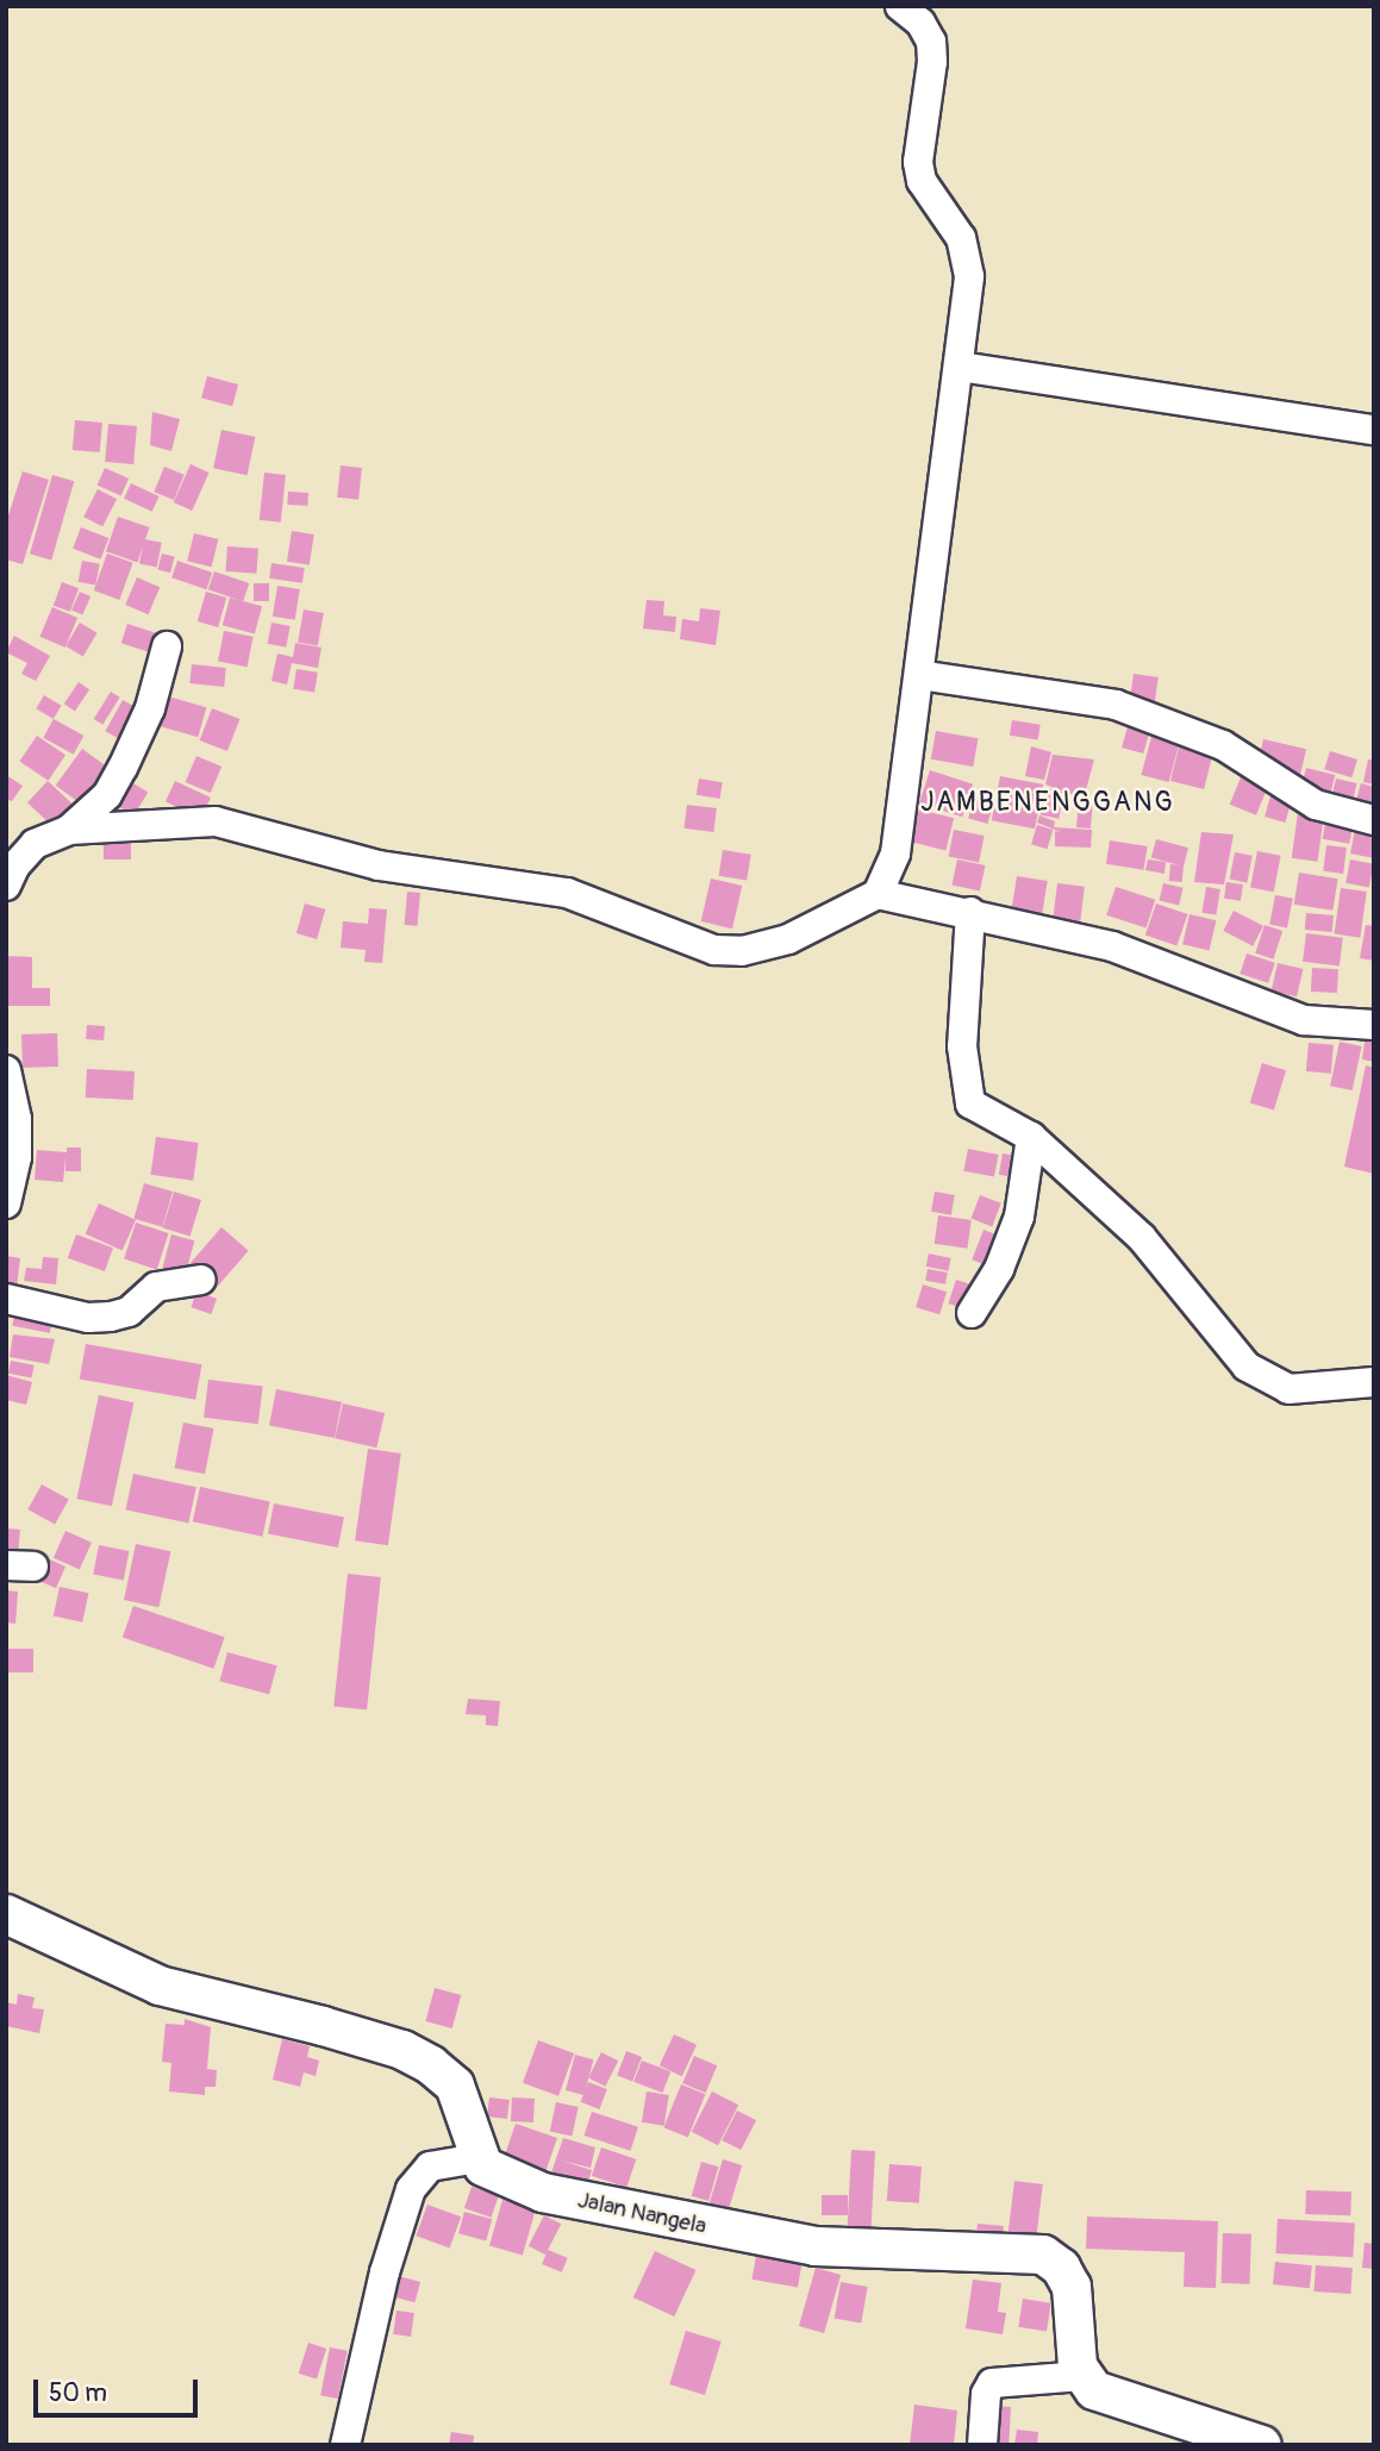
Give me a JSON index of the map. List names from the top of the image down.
{
  "streets": {
    "main road": ["Jalan Nangela"]
  },
  "districts": ["JAMBENENGGANG"],
  "scale_bar": "50 m"
}
